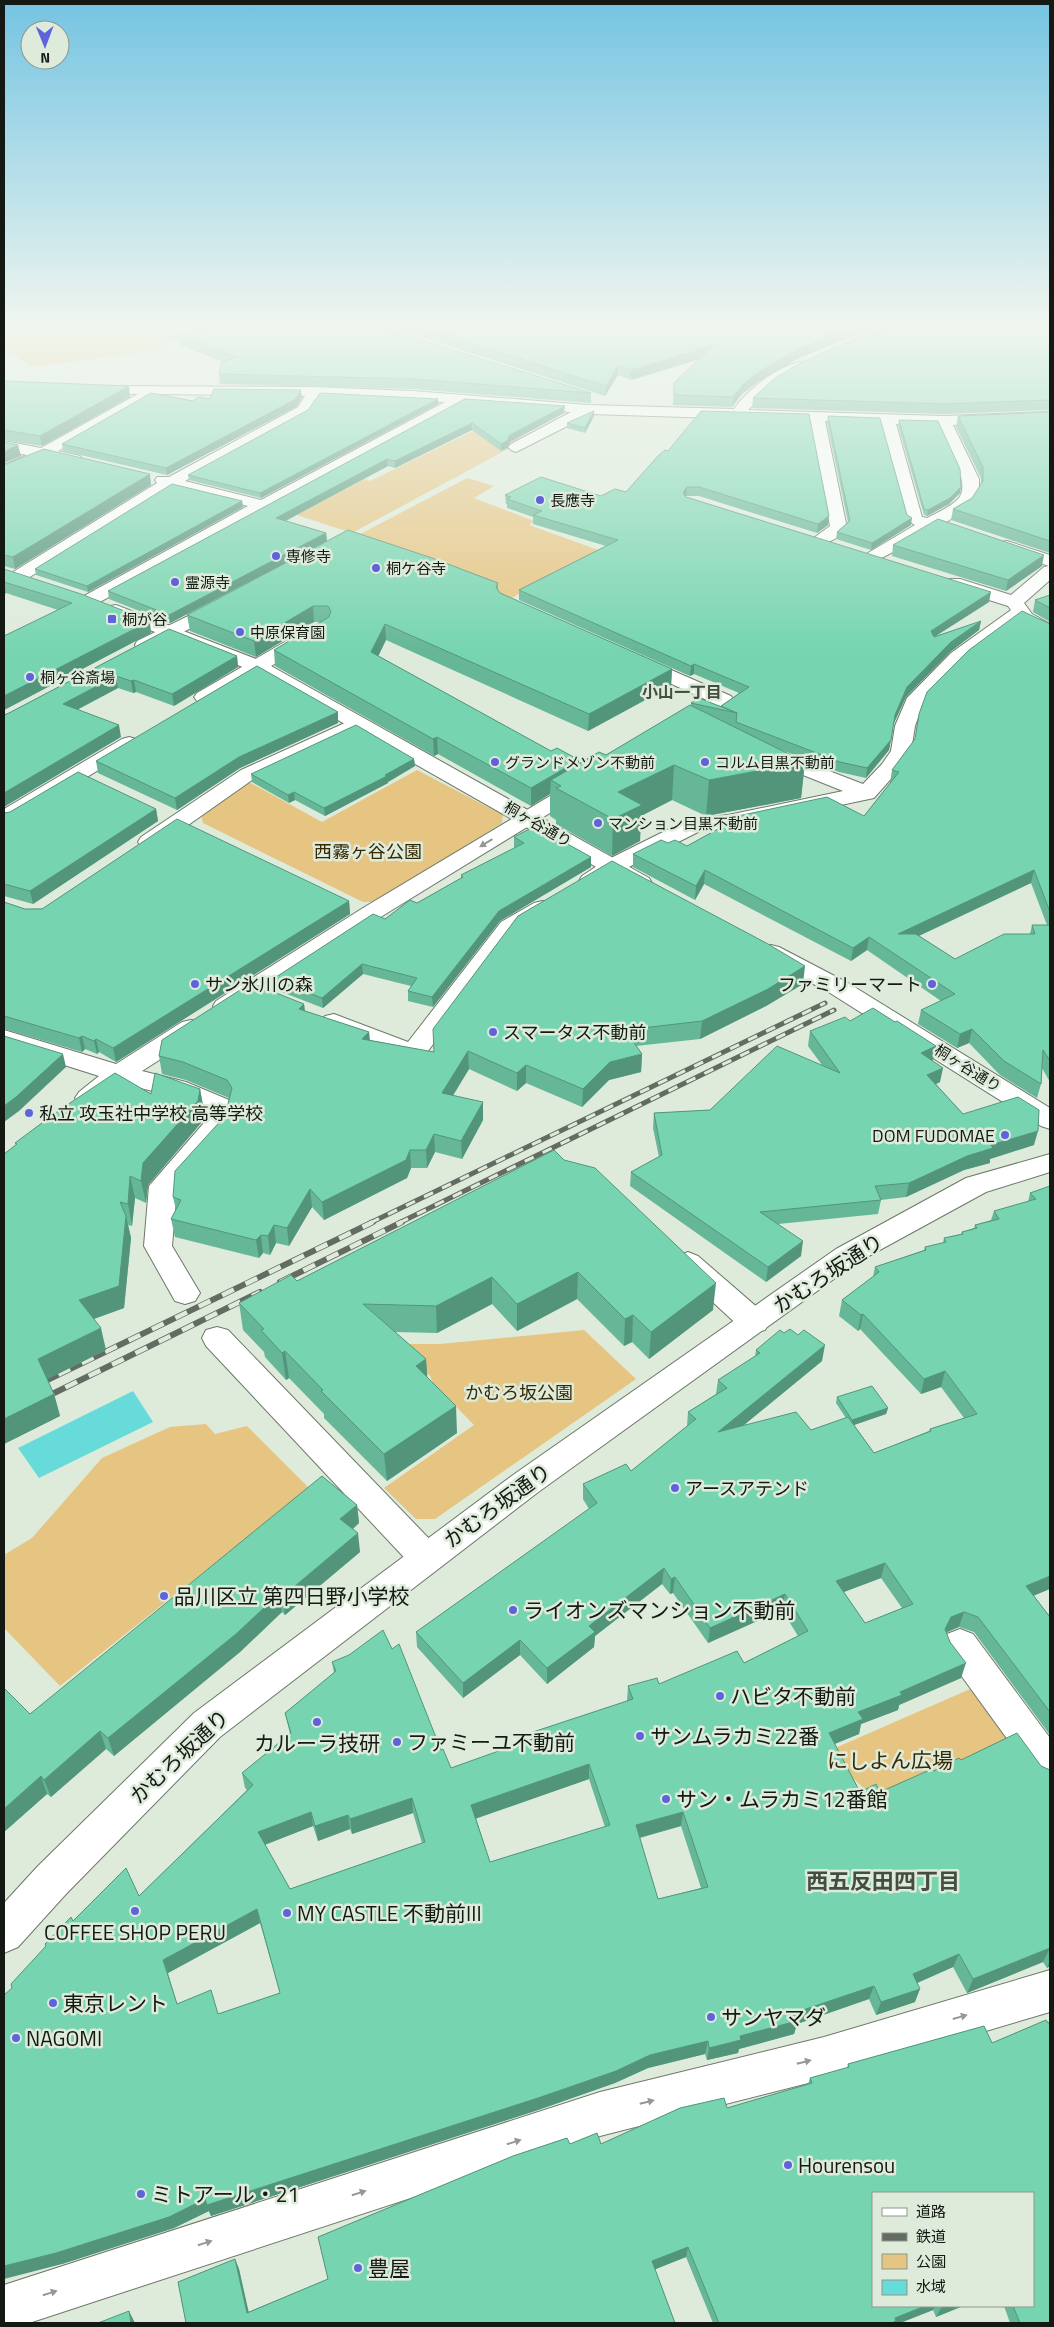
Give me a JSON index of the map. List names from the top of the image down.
{
  "streets": {
    "street": ["桐ヶ谷通り", "かむろ坂通り"]
  },
  "districts": ["小山一丁目", "西五反田四丁目"],
  "parks": ["西霧ヶ谷公園", "かむろ坂公園", "にしよん広場"],
  "places": {
    "other": [
      "長應寺",
      "専修寺",
      "桐ケ谷寺",
      "霊源寺",
      "中原保育園",
      "桐ヶ谷斎場",
      "グランドメゾン不動前",
      "コルム目黒不動前",
      "マンション目黒不動前",
      "サン氷川の森",
      "ファミリーマート",
      "スマータス不動前",
      "私立 攻玉社中学校 高等学校",
      "DOM FUDOMAE",
      "アースアテンド",
      "品川区立 第四日野小学校",
      "ライオンズマンション不動前",
      "ハビタ不動前",
      "カルーラ技研",
      "サンムラカミ22番",
      "ファミーユ不動前",
      "サン・ムラカミ12番館",
      "COFFEE SHOP PERU",
      "MY CASTLE 不動前III",
      "東京レント",
      "サンヤマダ",
      "NAGOMI",
      "Hourensou",
      "ミトアール・21",
      "豊屋"
    ],
    "transit": ["桐が谷"]
  },
  "legend": [
    "道路",
    "鉄道",
    "公園",
    "水域"
  ],
  "north": "bottom"
}
